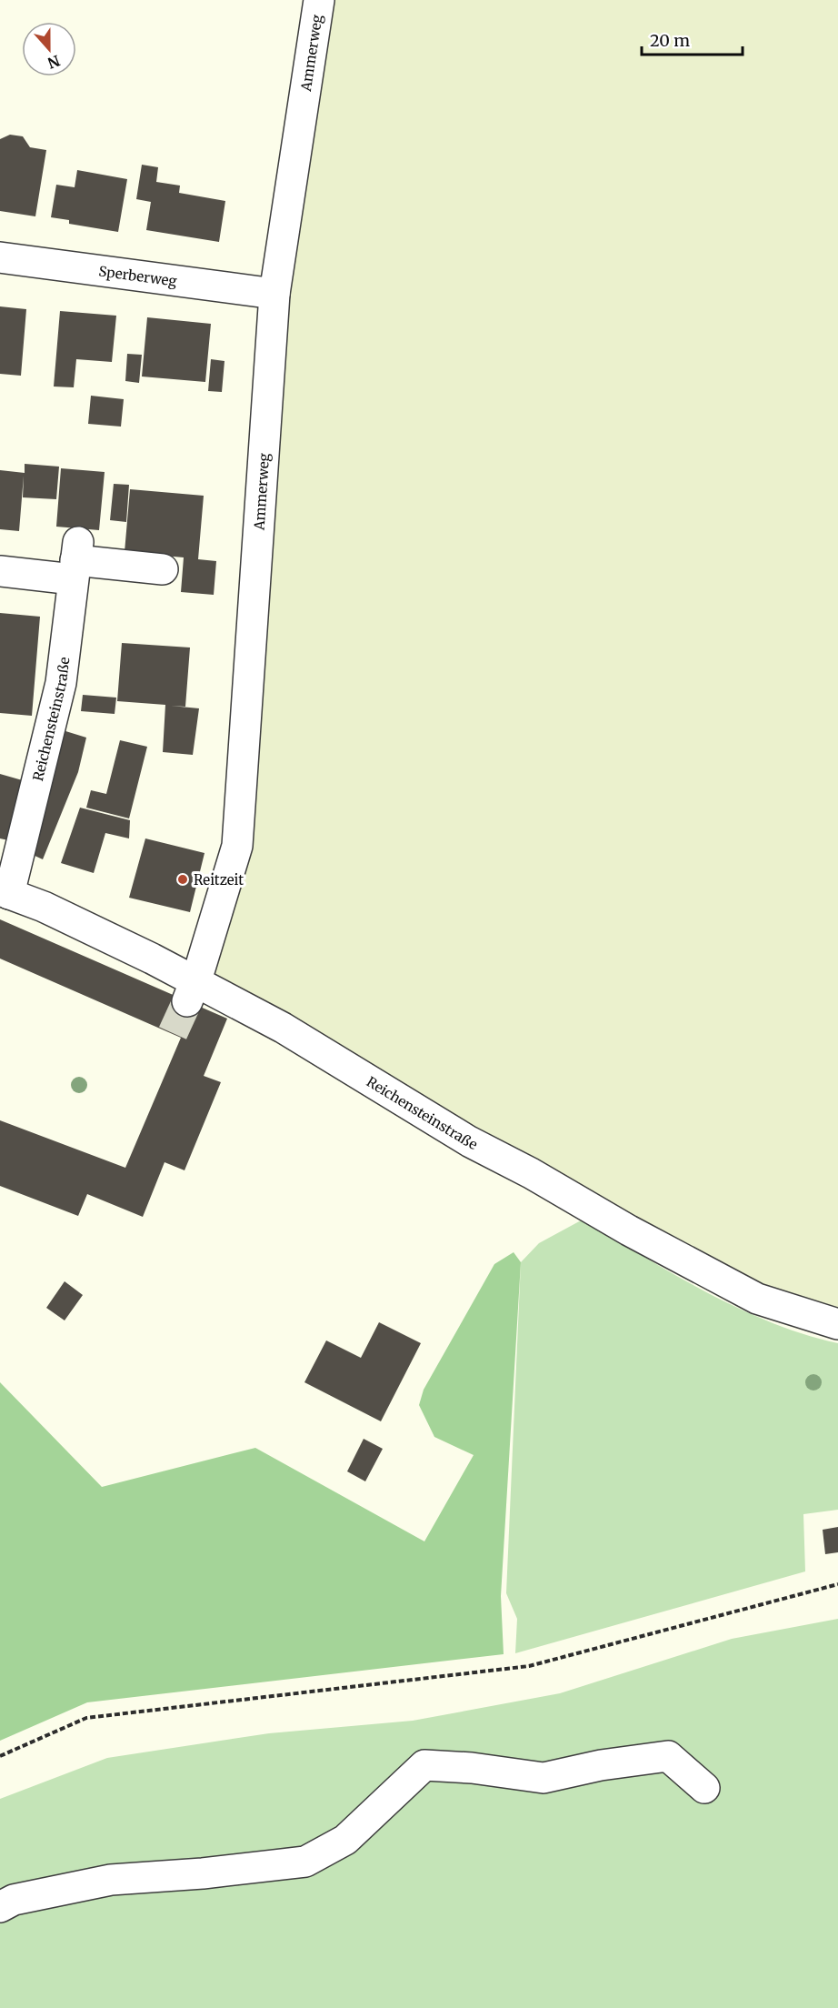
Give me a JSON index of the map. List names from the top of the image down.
{
  "streets": {
    "street": ["Ammerweg", "Sperberweg", "Reichensteinstraße"]
  },
  "crossings": [
    ["Ammerweg", "Sperberweg"],
    ["Ammerweg", "Reichensteinstraße"]
  ],
  "places": ["Reitzeit"],
  "scale_bar": "20 m",
  "north": "bottom"
}
